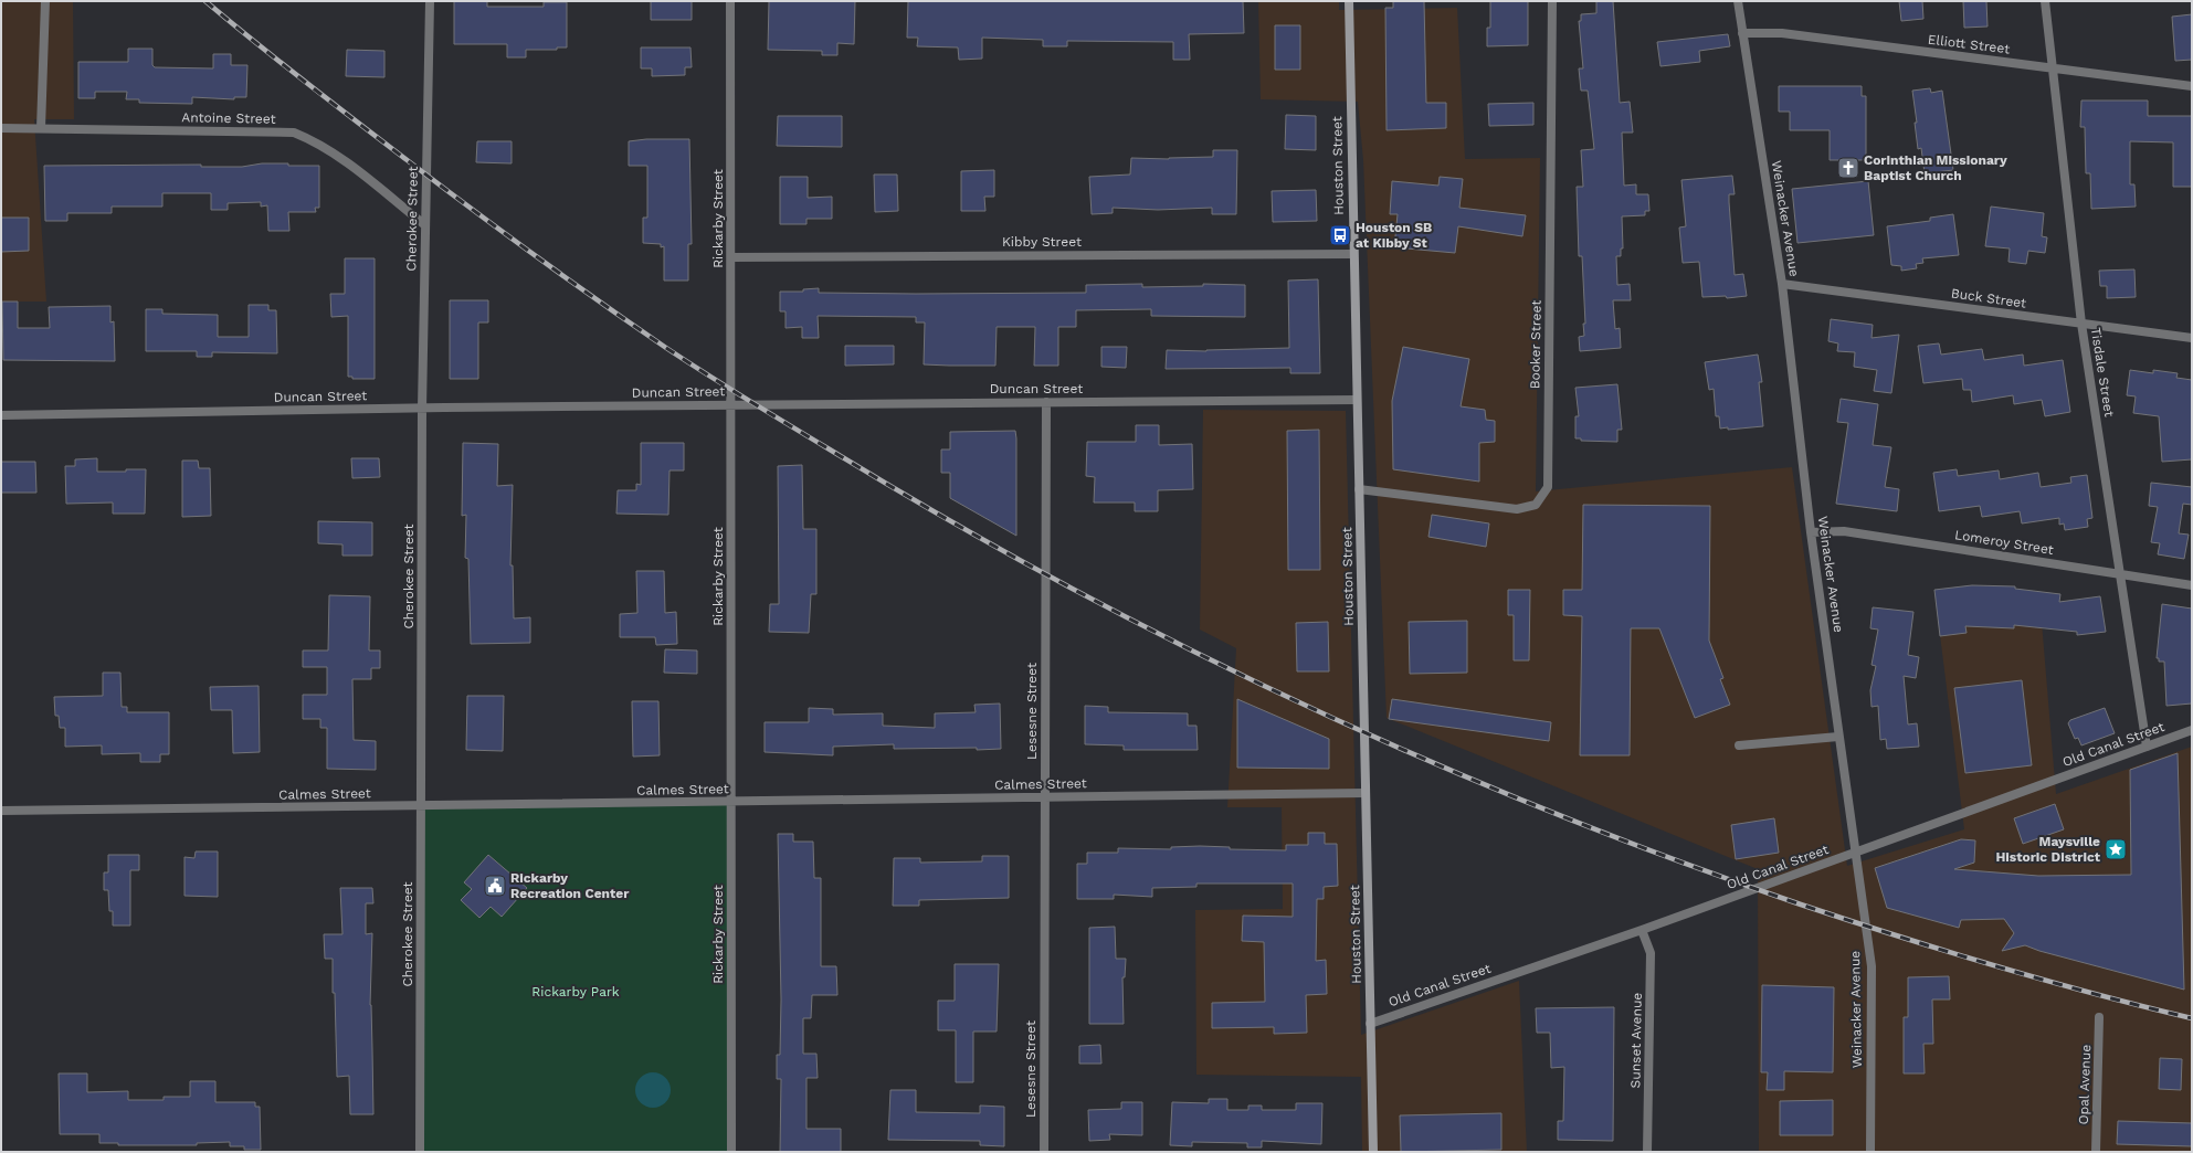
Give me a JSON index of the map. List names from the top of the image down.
{
  "streets": {
    "street": [
      "Elliott Street",
      "Antoine Street",
      "Houston Street",
      "Cherokee Street",
      "Rickarby Street",
      "Weinacker Avenue",
      "Kibby Street",
      "Buck Street",
      "Booker Street",
      "Tisdale Street",
      "Duncan Street",
      "Lomeroy Street",
      "Lesesne Street",
      "Old Canal Street",
      "Calmes Street",
      "Sunset Avenue",
      "Opal Avenue"
    ]
  },
  "crossings": [
    ["Elliott Street", "Weinacker Avenue"],
    ["Elliott Street", "Tisdale Street"],
    ["Antoine Street", "Cherokee Street"],
    ["Houston Street", "Kibby Street"],
    ["Houston Street", "Booker Street"],
    ["Houston Street", "Duncan Street"],
    ["Houston Street", "Old Canal Street"],
    ["Houston Street", "Calmes Street"],
    ["Cherokee Street", "Duncan Street"],
    ["Cherokee Street", "Calmes Street"],
    ["Rickarby Street", "Kibby Street"],
    ["Rickarby Street", "Duncan Street"],
    ["Rickarby Street", "Calmes Street"],
    ["Weinacker Avenue", "Buck Street"],
    ["Weinacker Avenue", "Lomeroy Street"],
    ["Weinacker Avenue", "Old Canal Street"],
    ["Buck Street", "Tisdale Street"],
    ["Tisdale Street", "Lomeroy Street"],
    ["Tisdale Street", "Old Canal Street"],
    ["Duncan Street", "Lesesne Street"],
    ["Lesesne Street", "Calmes Street"],
    ["Old Canal Street", "Sunset Avenue"]
  ],
  "parks": ["Rickarby Park"],
  "places": {
    "church": ["Corinthian Missionary Baptist Church"],
    "bus stop": ["Houston SB at Kibby St"],
    "place": ["Maysville Historic District"],
    "public building": ["Rickarby Recreation Center"]
  }
}
